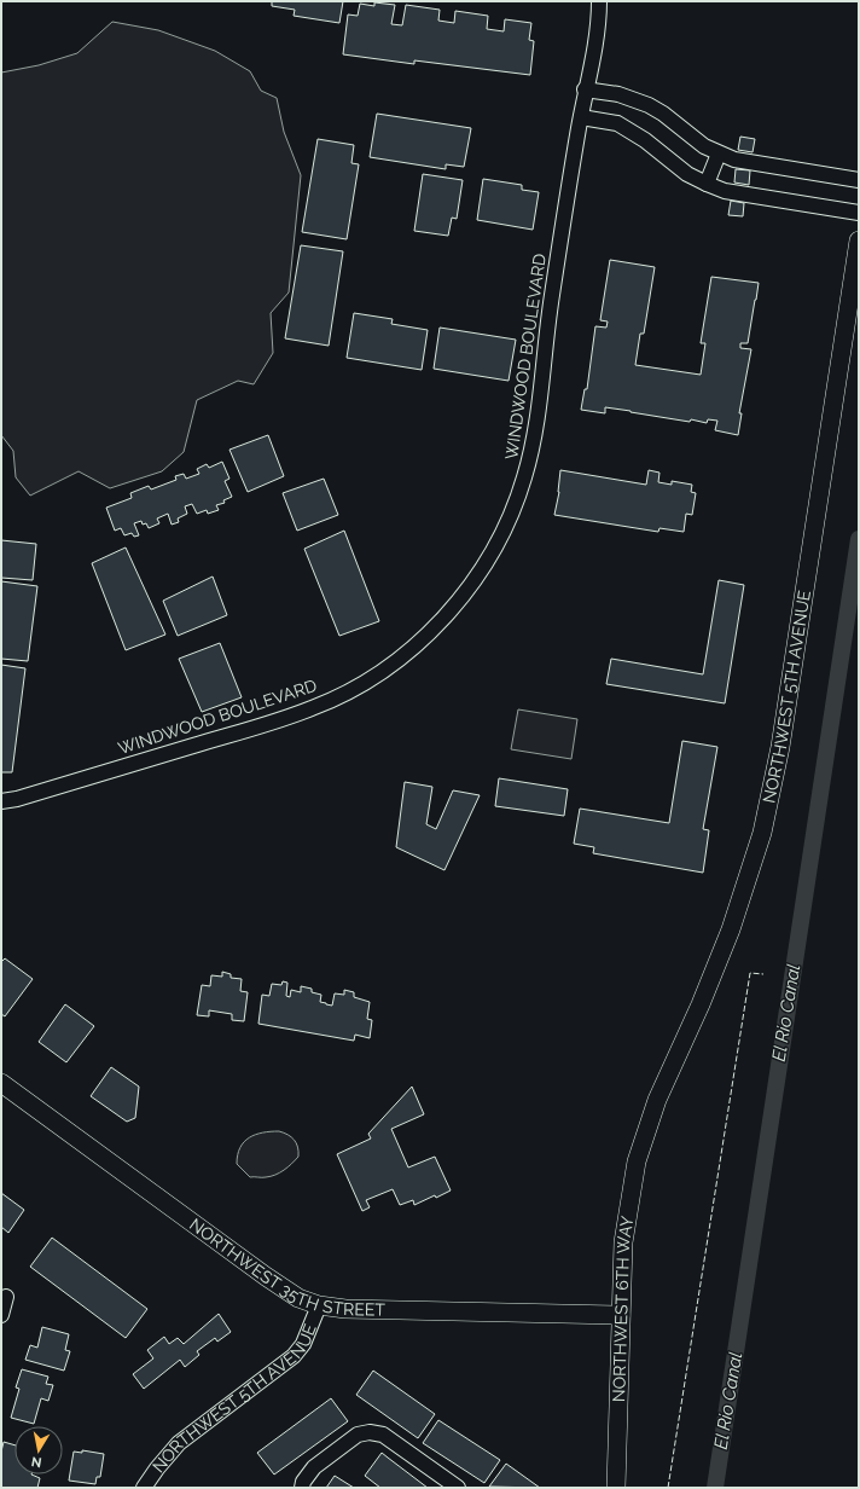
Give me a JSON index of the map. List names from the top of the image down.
{
  "streets": {
    "street": [
      "WINDWOOD BOULEVARD",
      "NORTHWEST 5TH AVENUE",
      "NORTHWEST 35TH STREET",
      "NORTHWEST 6TH WAY"
    ]
  },
  "crossings": [
    ["NORTHWEST 5TH AVENUE", "NORTHWEST 35TH STREET"],
    ["NORTHWEST 5TH AVENUE", "NORTHWEST 6TH WAY"],
    ["NORTHWEST 35TH STREET", "NORTHWEST 6TH WAY"]
  ],
  "water": ["El Rio Canal"],
  "north": "bottom"
}
